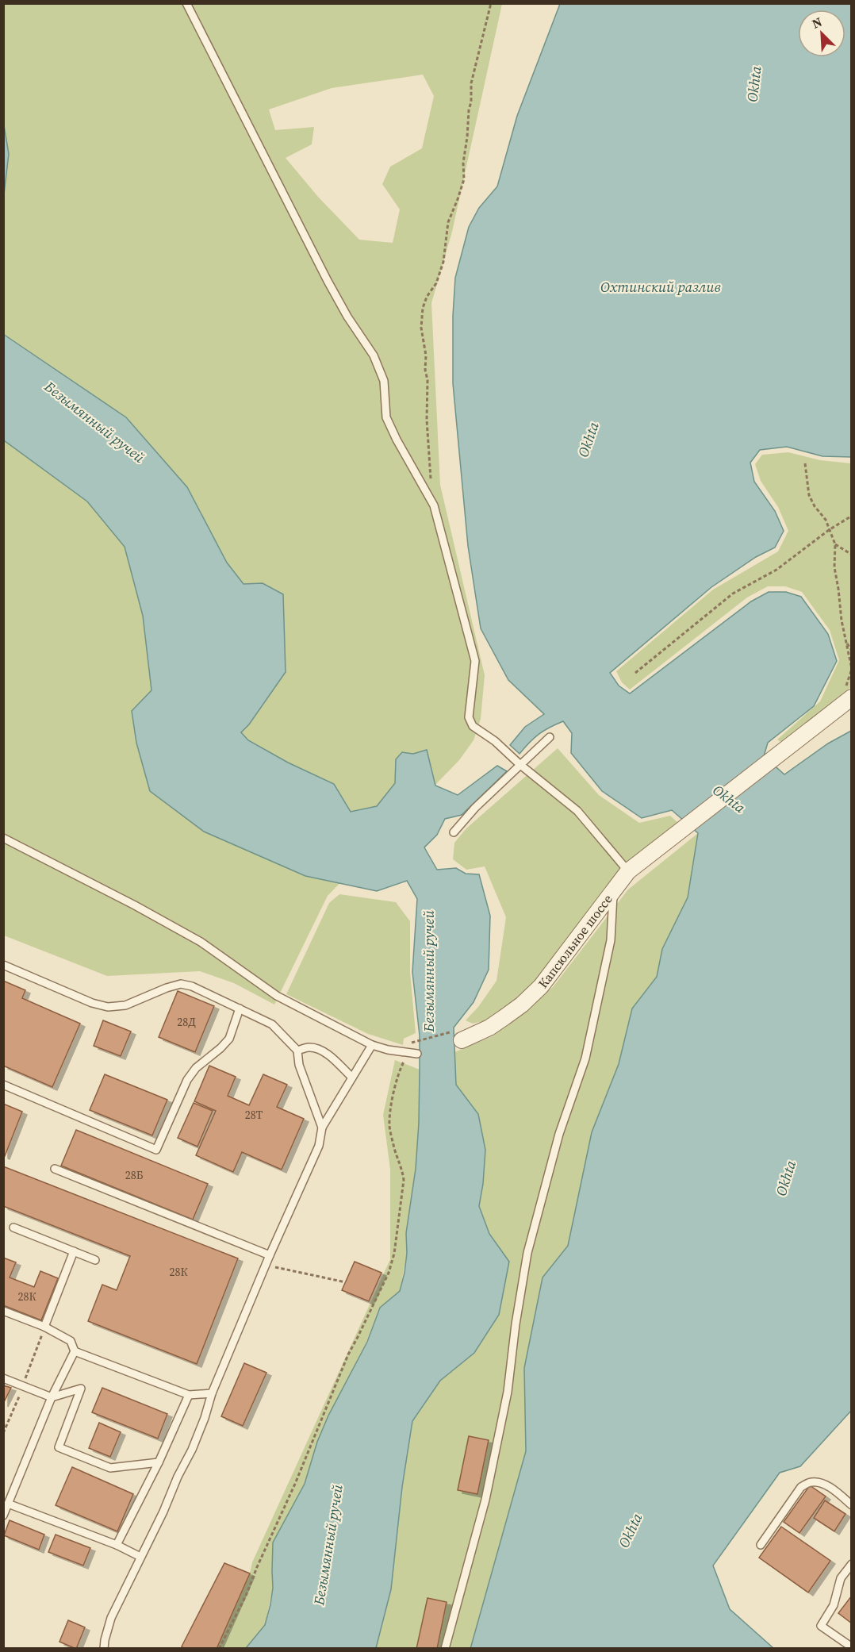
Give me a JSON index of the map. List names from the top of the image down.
{
  "streets": {
    "street": ["Капсюльное шоссе"]
  },
  "water": ["Okhta", "Охтинский разлив", "Безымянный ручей"],
  "house_numbers": [
    "28Д",
    "28Т",
    "28Б",
    "28К",
    "28К"
  ],
  "north": "top left"
}
